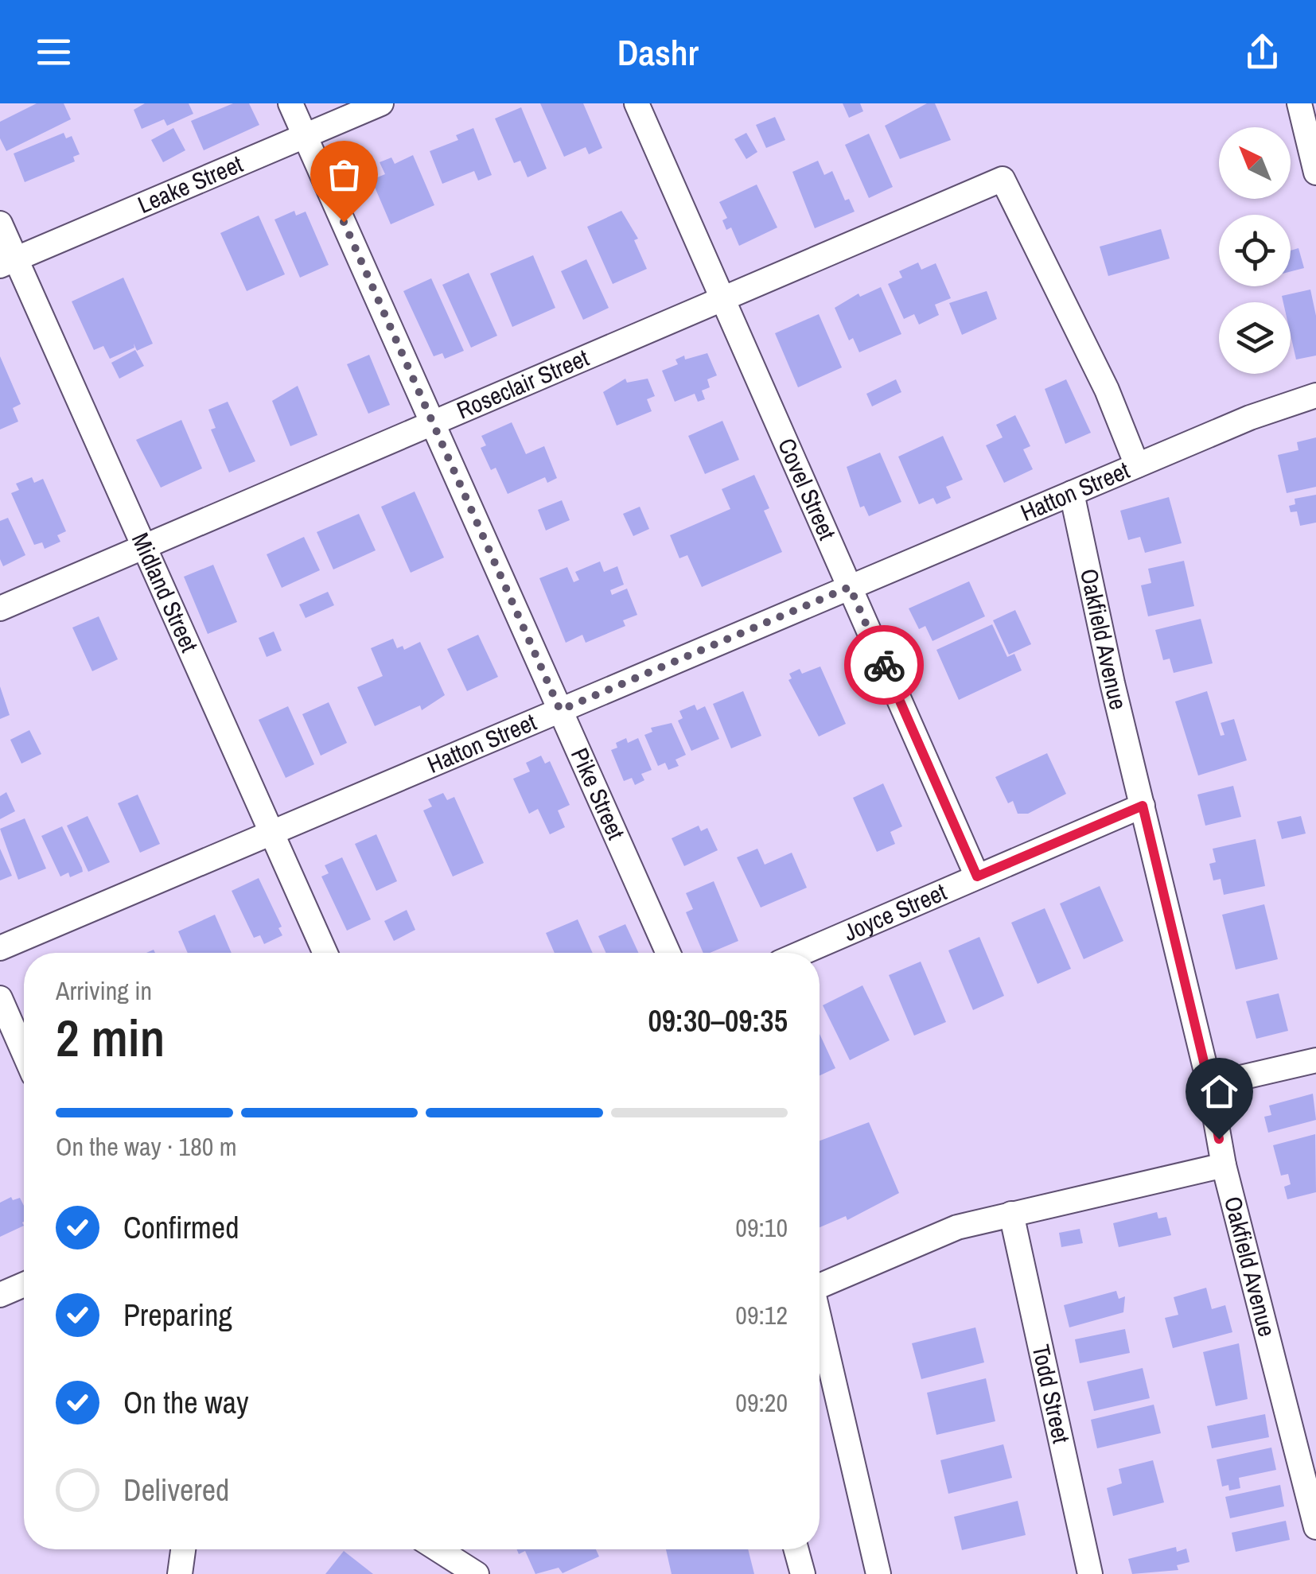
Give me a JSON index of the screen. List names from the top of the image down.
{
  "streets": {
    "street": [
      "Leake Street",
      "Roseclair Street",
      "Covel Street",
      "Hatton Street",
      "Midland Street",
      "Oakfield Avenue",
      "Pike Street",
      "Joyce Street",
      "Todd Street"
    ]
  },
  "crossings": [
    ["Leake Street", "Midland Street"],
    ["Leake Street", "Pike Street"],
    ["Roseclair Street", "Covel Street"],
    ["Roseclair Street", "Hatton Street"],
    ["Roseclair Street", "Midland Street"],
    ["Roseclair Street", "Pike Street"],
    ["Covel Street", "Hatton Street"],
    ["Covel Street", "Joyce Street"],
    ["Hatton Street", "Midland Street"],
    ["Hatton Street", "Oakfield Avenue"],
    ["Hatton Street", "Pike Street"],
    ["Oakfield Avenue", "Joyce Street"]
  ],
  "north": "top left",
  "page": {
    "header": "Dashr",
    "heading": ["2 min", "Arriving in", "09:30–09:35"],
    "bar": "On the way · 180 m",
    "list": [
      ["Confirmed", "09:10"],
      ["Preparing", "09:12"],
      ["On the way", "09:20"],
      "Delivered"
    ]
  }
}
